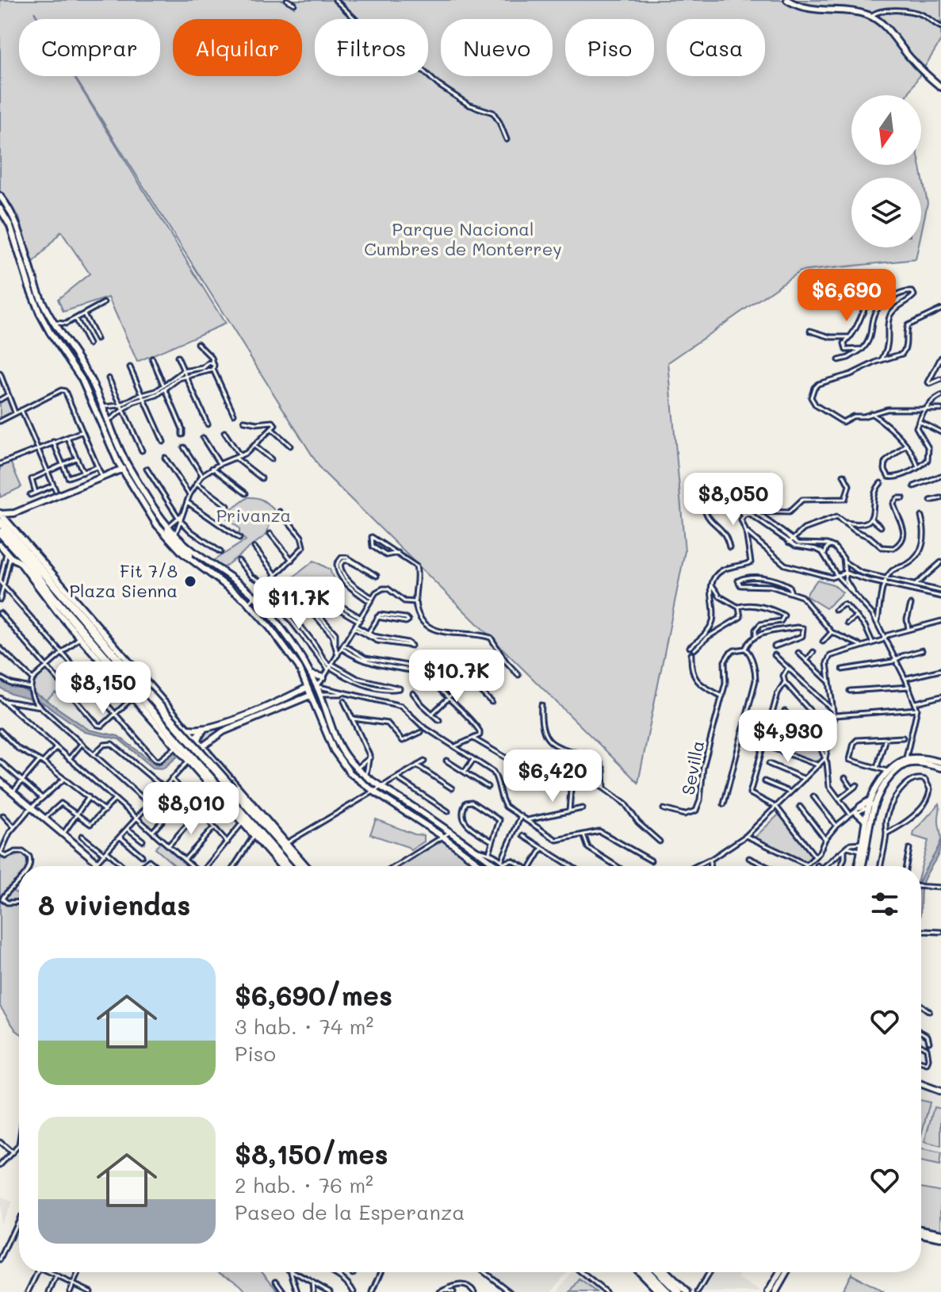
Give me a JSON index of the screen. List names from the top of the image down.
{
  "streets": {
    "street": ["Sevilla"]
  },
  "parks": ["Parque Nacional Cumbres de Monterrey", "Privanza"],
  "places": ["Fit 7/8 Plaza Sienna"],
  "north": "bottom",
  "page": {
    "chip": [
      "Comprar",
      "Alquilar",
      "Filtros",
      "Nuevo",
      "Piso",
      "Casa"
    ],
    "price": [
      "$6,690",
      "$8,050",
      "$11.7K",
      "$10.7K",
      "$8,150",
      "$4,930",
      "$6,420",
      "$8,010"
    ],
    "heading": "8 viviendas",
    "list": [
      {
        "name": "$6,690/mes",
        "note": "3 hab. · 74 m² · Piso"
      },
      {
        "name": "$8,150/mes",
        "note": "2 hab. · 76 m² · Paseo de la Esperanza"
      }
    ]
  }
}
